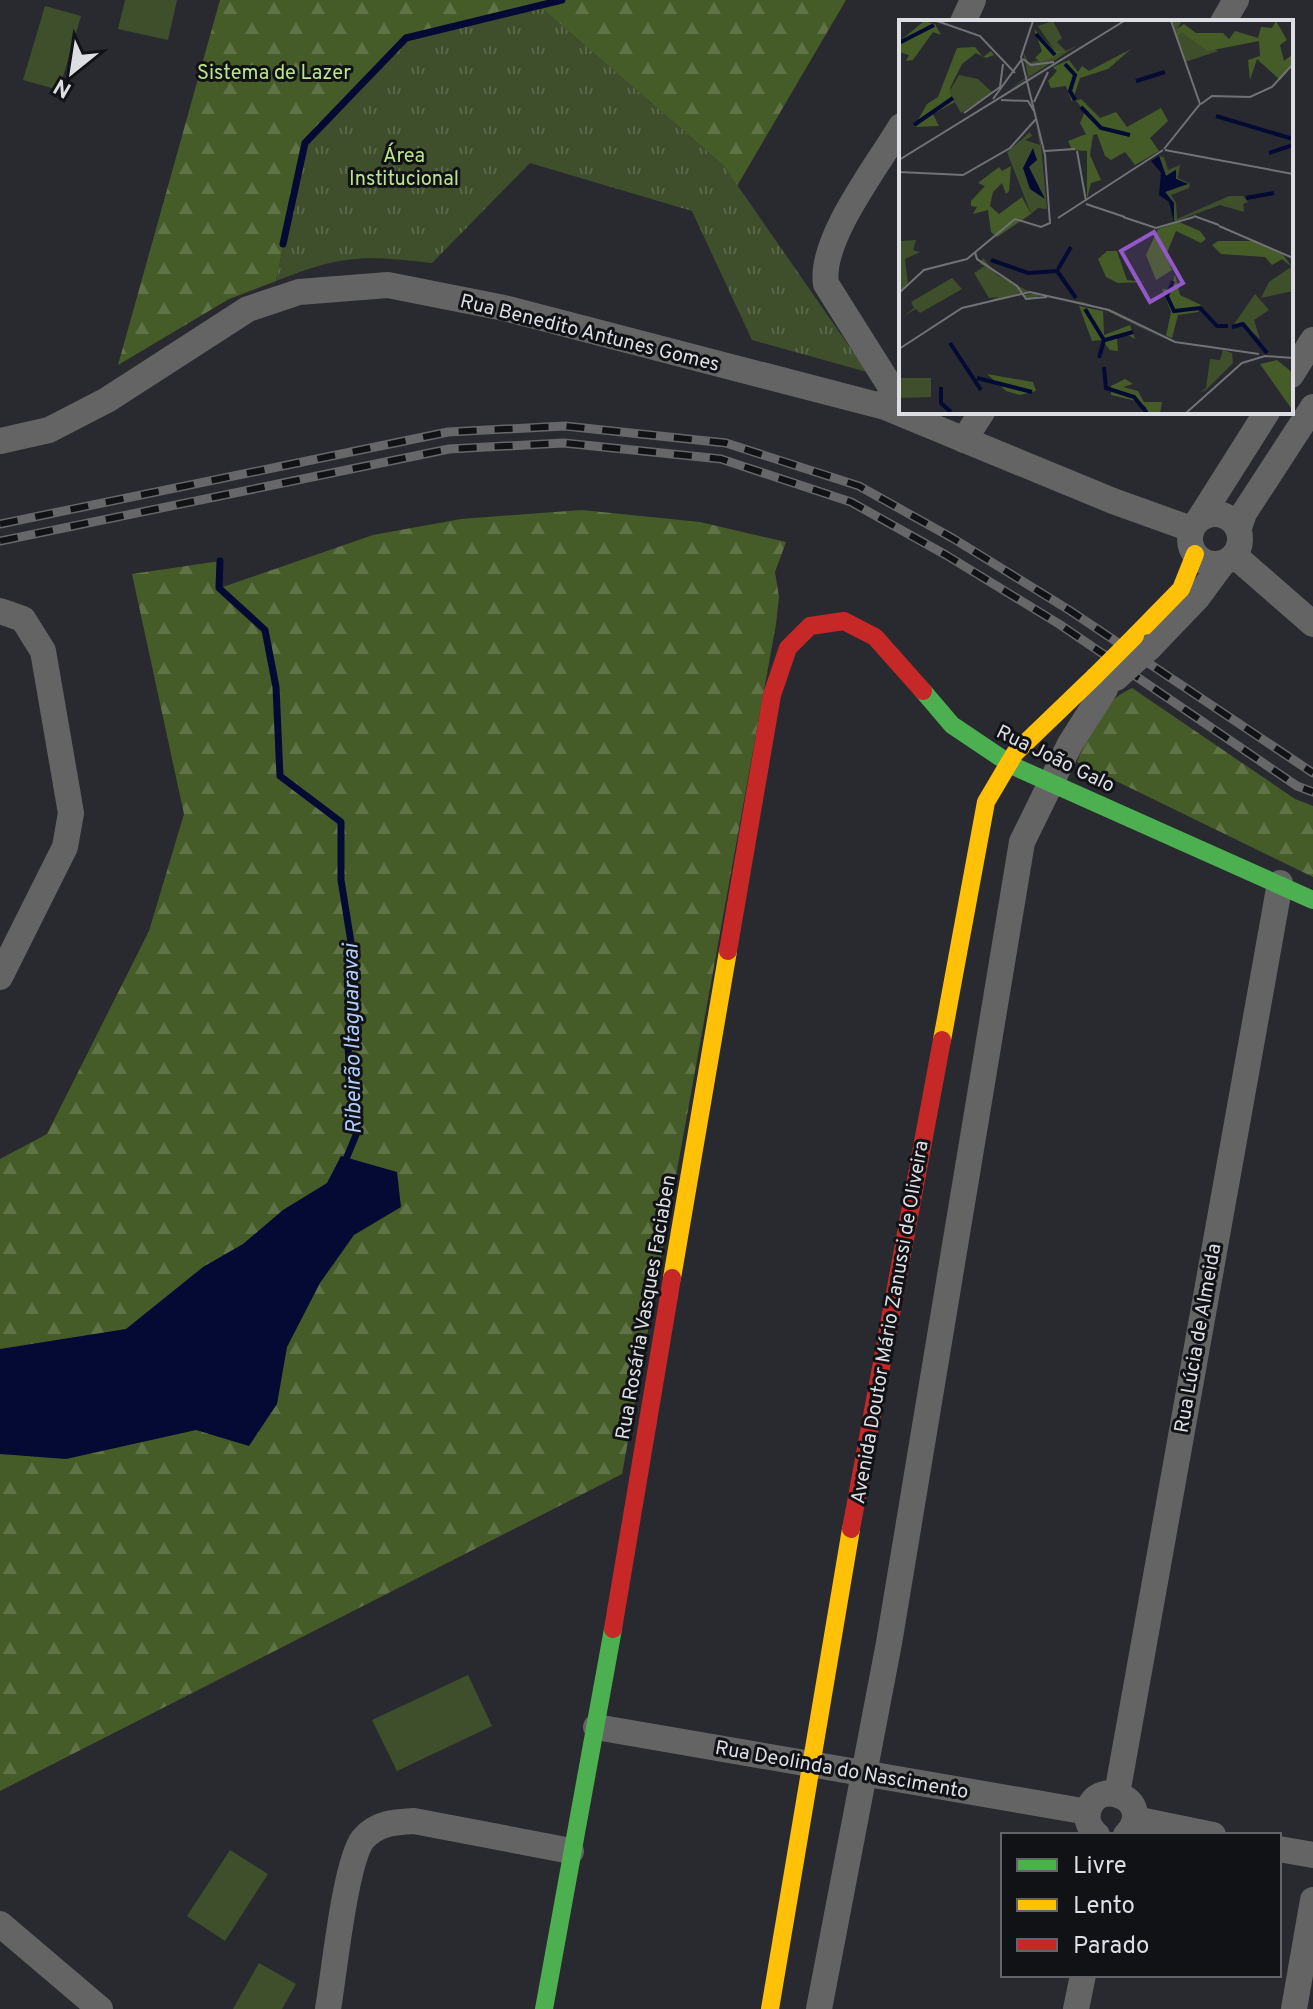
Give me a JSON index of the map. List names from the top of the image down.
{
  "streets": {
    "street": [
      "Rua Benedito Antunes Gomes",
      "Rua João Galo",
      "Rua Rosária Vasques Faciaben",
      "Avenida Doutor Mário Zanussi de Oliveira",
      "Rua Lúcia de Almeida",
      "Rua Deolinda do Nascimento"
    ]
  },
  "crossings": [
    ["Rua João Galo", "Rua Rosária Vasques Faciaben"],
    ["Rua João Galo", "Avenida Doutor Mário Zanussi de Oliveira"],
    ["Rua João Galo", "Rua Lúcia de Almeida"],
    ["Rua Rosária Vasques Faciaben", "Rua Deolinda do Nascimento"],
    ["Avenida Doutor Mário Zanussi de Oliveira", "Rua Deolinda do Nascimento"]
  ],
  "water": ["Ribeirão Itaguaravai"],
  "parks": ["Sistema de Lazer", "Área Institucional"],
  "legend": ["Livre", "Lento", "Parado"],
  "north": "bottom left"
}
